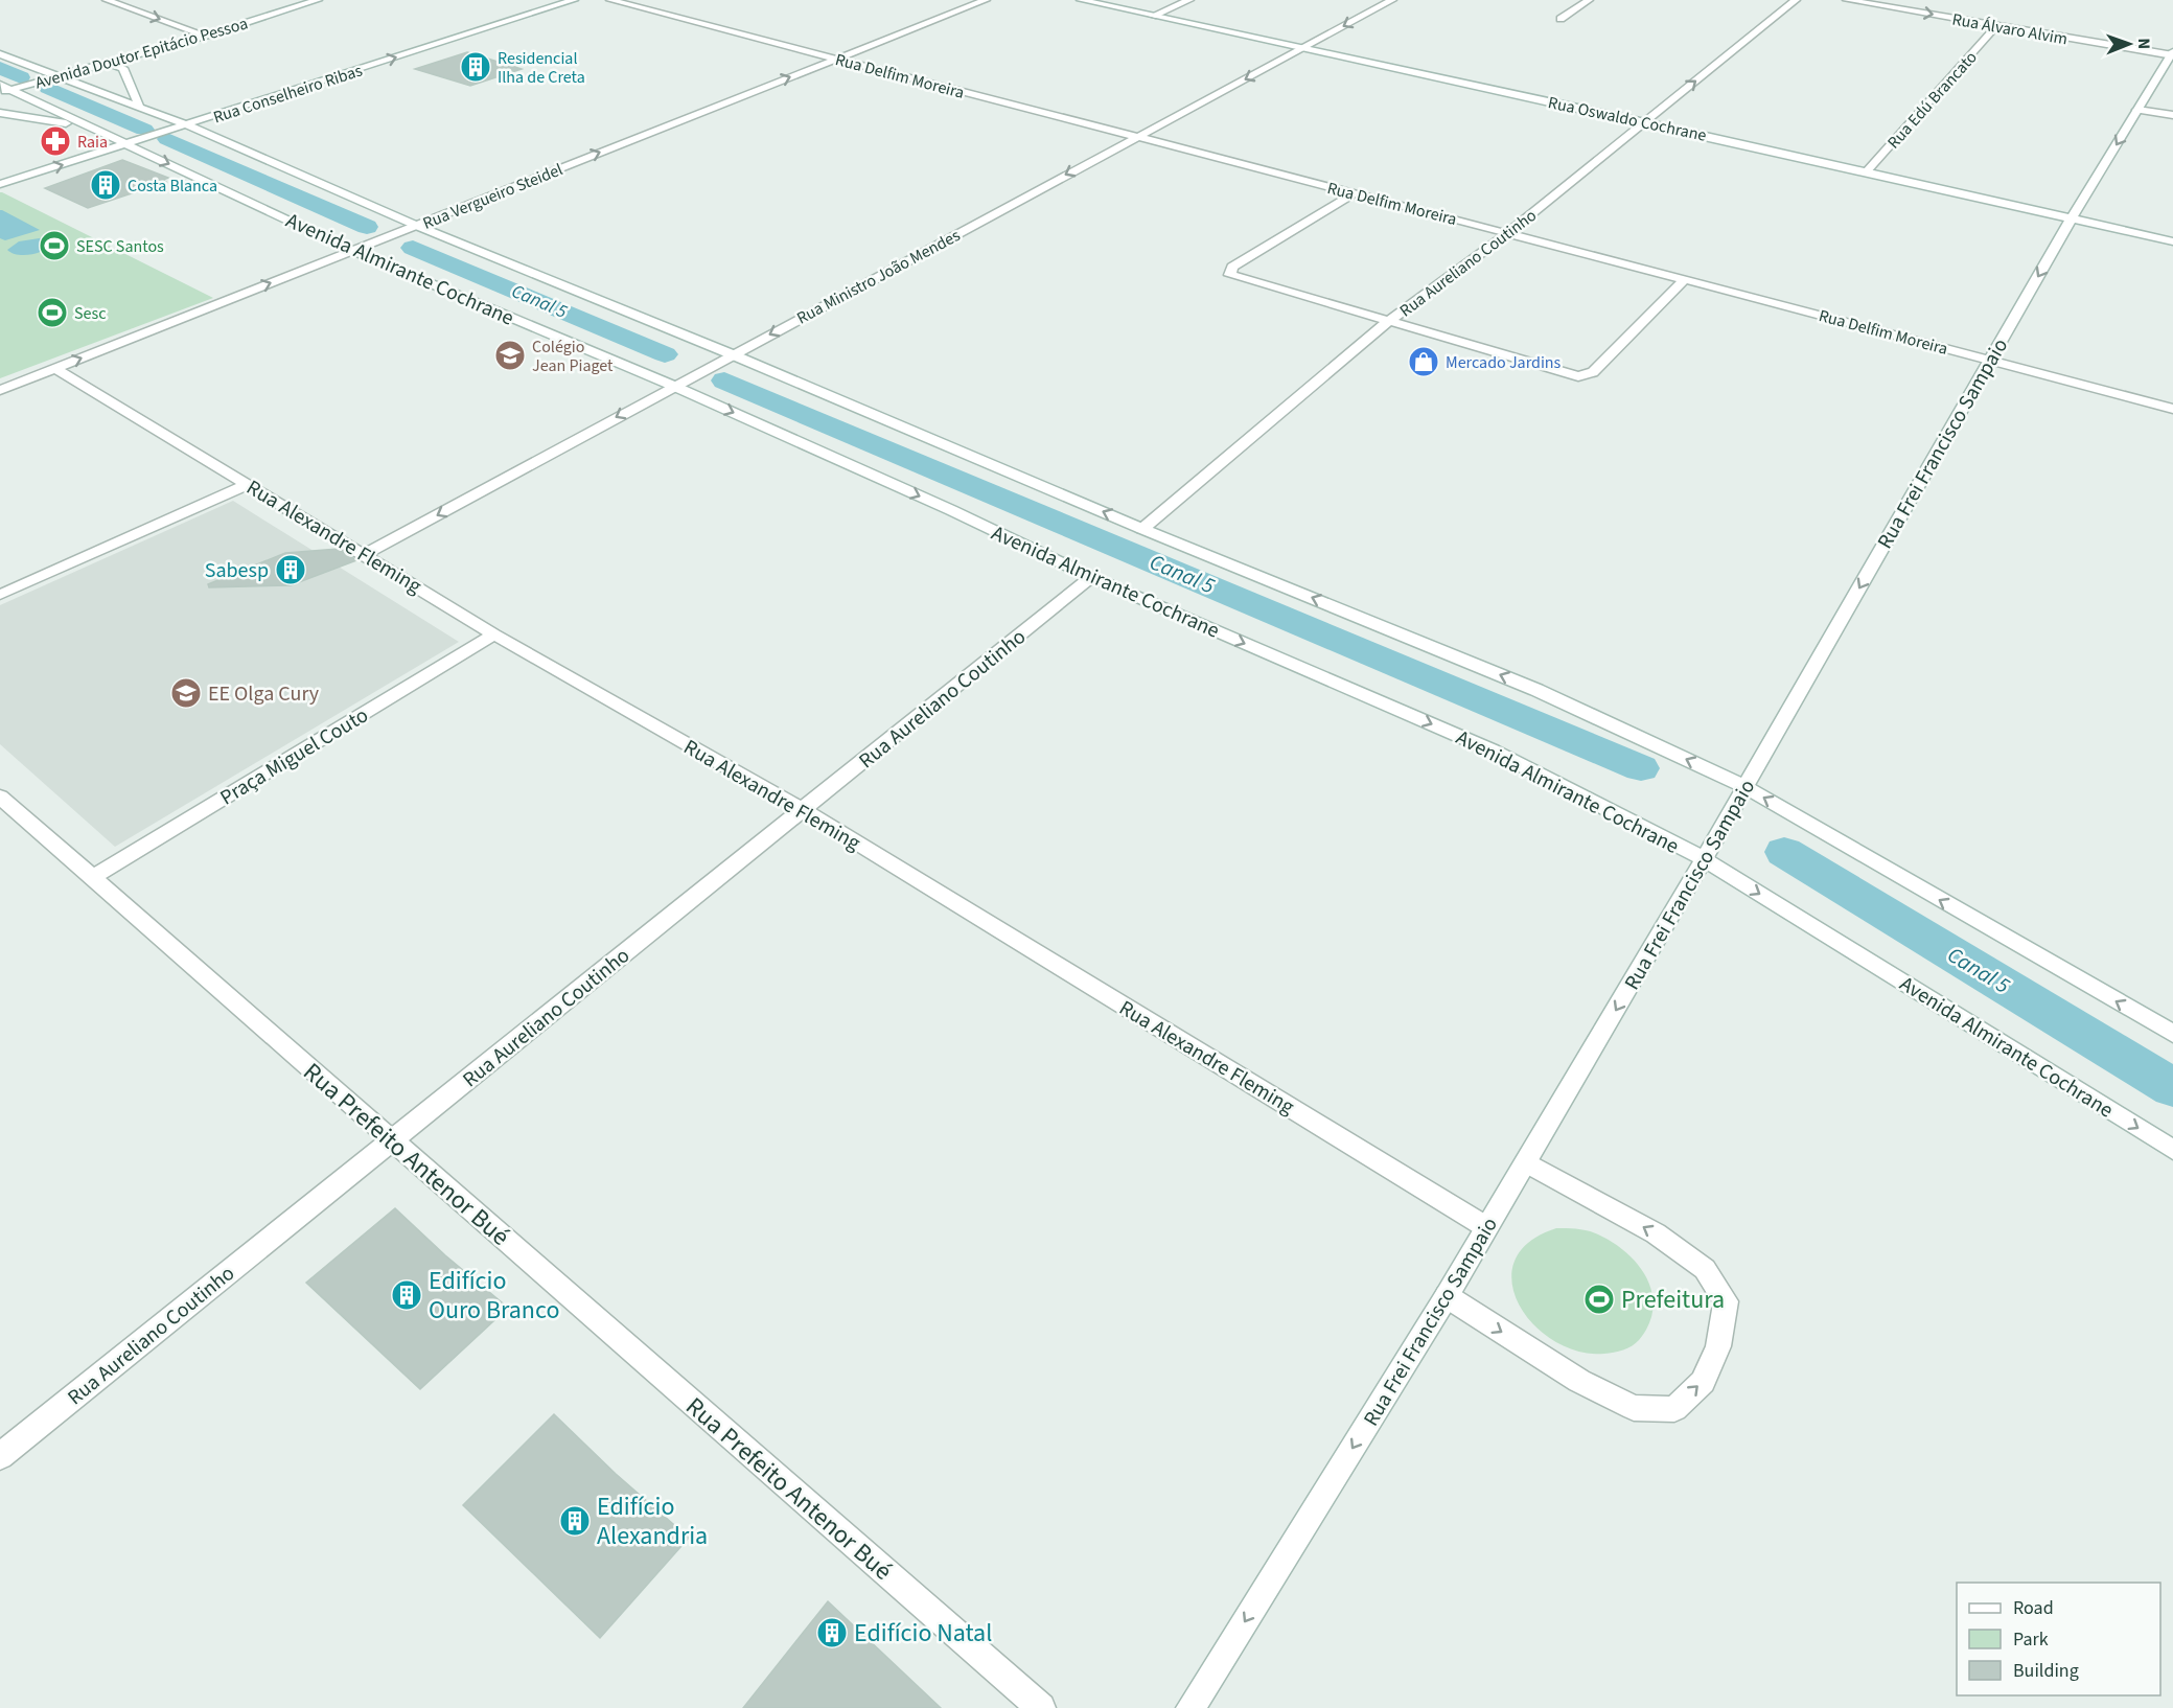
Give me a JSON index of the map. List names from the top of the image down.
{
  "streets": {
    "street": [
      "Rua Álvaro Alvim",
      "Avenida Doutor Epitácio Pessoa",
      "Rua Delfim Moreira",
      "Rua Conselheiro Ribas",
      "Rua Edú Brancato",
      "Rua Oswaldo Cochrane",
      "Rua Vergueiro Steidel",
      "Rua Aureliano Coutinho",
      "Avenida Almirante Cochrane",
      "Rua Ministro João Mendes",
      "Rua Frei Francisco Sampaio",
      "Rua Alexandre Fleming",
      "Praça Miguel Couto",
      "Rua Prefeito Antenor Bué"
    ]
  },
  "crossings": [
    ["Rua Álvaro Alvim", "Rua Edú Brancato"],
    ["Rua Álvaro Alvim", "Rua Frei Francisco Sampaio"],
    ["Avenida Doutor Epitácio Pessoa", "Avenida Almirante Cochrane"],
    ["Rua Delfim Moreira", "Rua Vergueiro Steidel"],
    ["Rua Delfim Moreira", "Rua Aureliano Coutinho"],
    ["Rua Delfim Moreira", "Rua Ministro João Mendes"],
    ["Rua Delfim Moreira", "Rua Frei Francisco Sampaio"],
    ["Rua Conselheiro Ribas", "Avenida Almirante Cochrane"],
    ["Rua Edú Brancato", "Rua Oswaldo Cochrane"],
    ["Rua Oswaldo Cochrane", "Rua Aureliano Coutinho"],
    ["Rua Oswaldo Cochrane", "Rua Ministro João Mendes"],
    ["Rua Oswaldo Cochrane", "Rua Frei Francisco Sampaio"],
    ["Rua Vergueiro Steidel", "Avenida Almirante Cochrane"],
    ["Rua Vergueiro Steidel", "Rua Alexandre Fleming"],
    ["Rua Aureliano Coutinho", "Avenida Almirante Cochrane"],
    ["Rua Aureliano Coutinho", "Rua Alexandre Fleming"],
    ["Rua Aureliano Coutinho", "Rua Prefeito Antenor Bué"],
    ["Avenida Almirante Cochrane", "Rua Ministro João Mendes"],
    ["Avenida Almirante Cochrane", "Rua Frei Francisco Sampaio"],
    ["Rua Ministro João Mendes", "Rua Alexandre Fleming"],
    ["Rua Frei Francisco Sampaio", "Rua Alexandre Fleming"],
    ["Rua Alexandre Fleming", "Praça Miguel Couto"],
    ["Praça Miguel Couto", "Rua Prefeito Antenor Bué"]
  ],
  "one_way": [
    "Rua Álvaro Alvim",
    "Rua Conselheiro Ribas",
    "Rua Vergueiro Steidel",
    "Rua Ministro João Mendes",
    "Rua Frei Francisco Sampaio"
  ],
  "water": ["Canal 5"],
  "places": {
    "building": [
      "Residencial Ilha de Creta",
      "Costa Blanca",
      "Sabesp",
      "Edifício Ouro Branco",
      "Edifício Alexandria",
      "Edifício Natal"
    ],
    "pharmacy": ["Raia"],
    "sports": ["SESC Santos", "Sesc", "Prefeitura"],
    "school or university": ["Colégio Jean Piaget", "EE Olga Cury"],
    "shop": ["Mercado Jardins"]
  },
  "legend": ["Road", "Park", "Building"],
  "north": "right"
}
